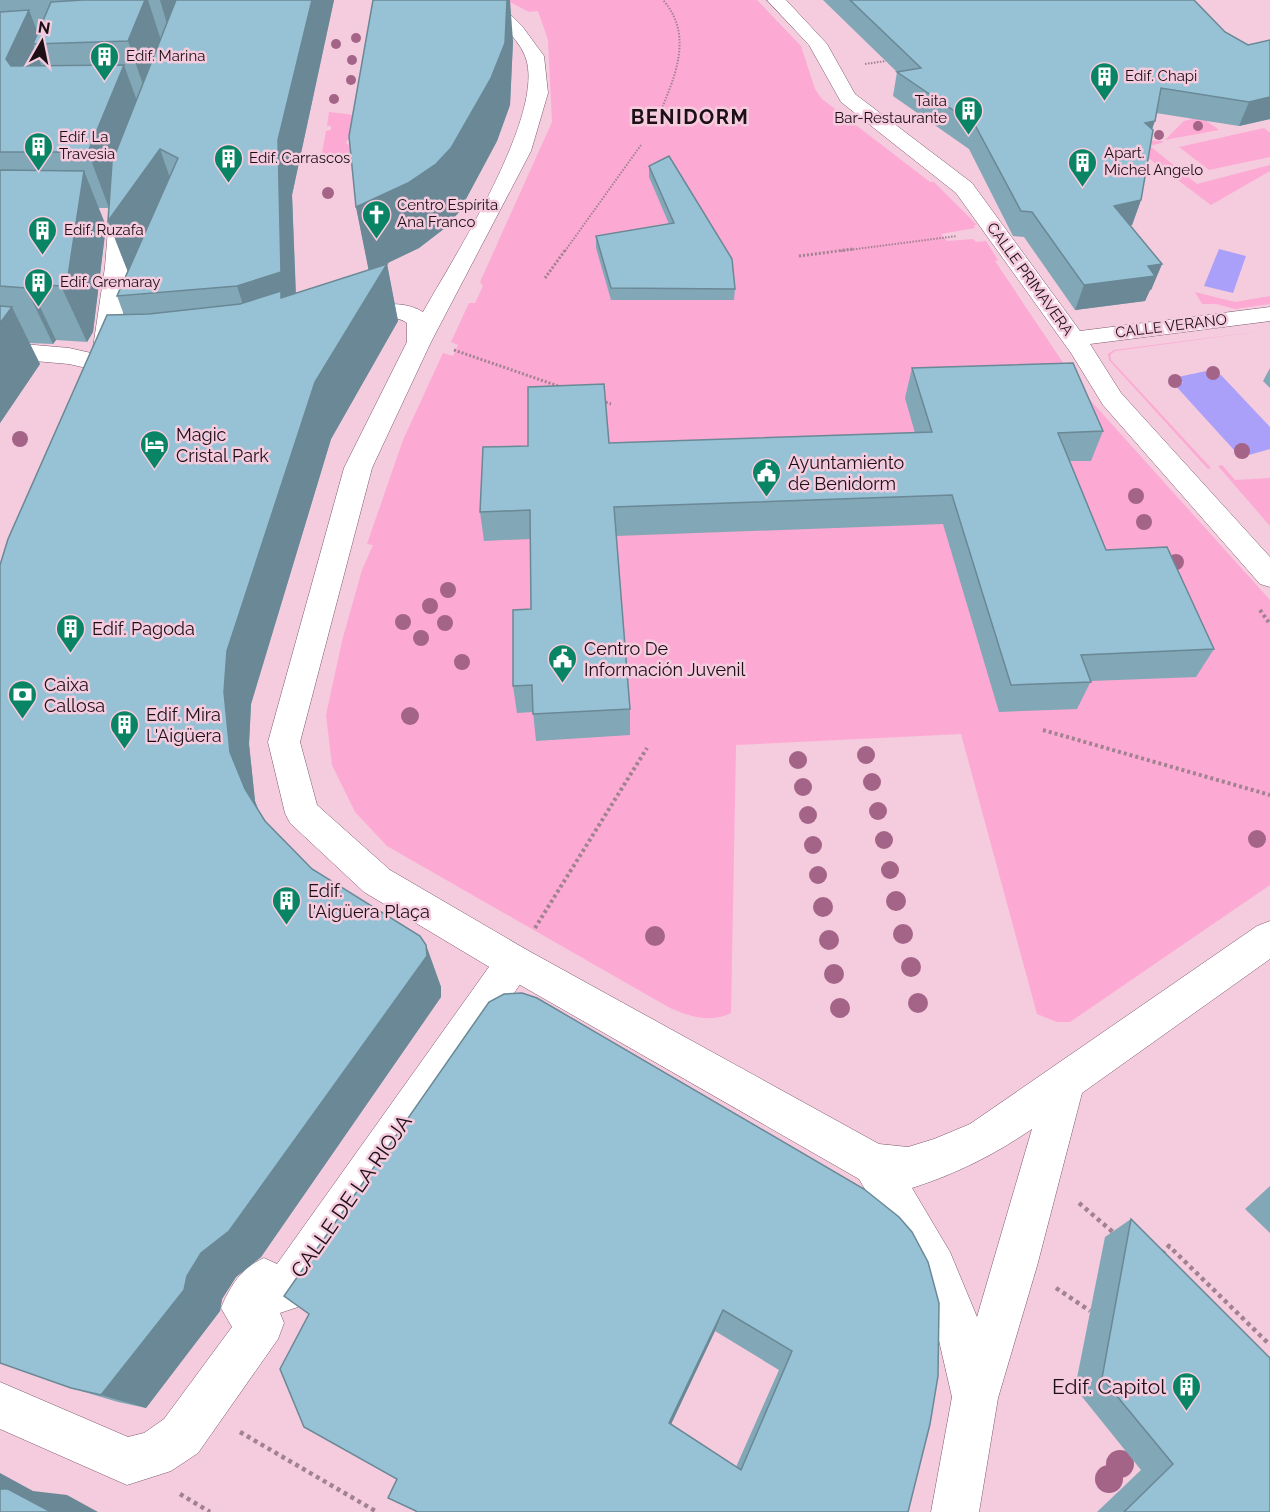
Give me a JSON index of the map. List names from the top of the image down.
{
  "streets": {
    "street": ["CALLE PRIMAVERA", "CALLE VERANO", "CALLE DE LA RIOJA"]
  },
  "crossings": [
    ["CALLE PRIMAVERA", "CALLE VERANO"]
  ],
  "districts": ["BENIDORM"],
  "places": {
    "building": [
      "Edif. Marina",
      "Edif. Chapi",
      "Taita Bar-Restaurante",
      "Edif. La Travesia",
      "Edif. Carrascos",
      "Apart. Michel Angelo",
      "Edif. Ruzafa",
      "Edif. Gremaray",
      "Edif. Pagoda",
      "Edif. Mira L'Aigüera",
      "Edif. l'Aigüera Plaça",
      "Edif. Capitol"
    ],
    "church": ["Centro Espírita Ana Franco"],
    "hotel": ["Magic Cristal Park"],
    "public building": ["Ayuntamiento de Benidorm", "Centro De Información Juvenil"],
    "bank": ["Caixa Callosa"]
  },
  "north": "top"
}
